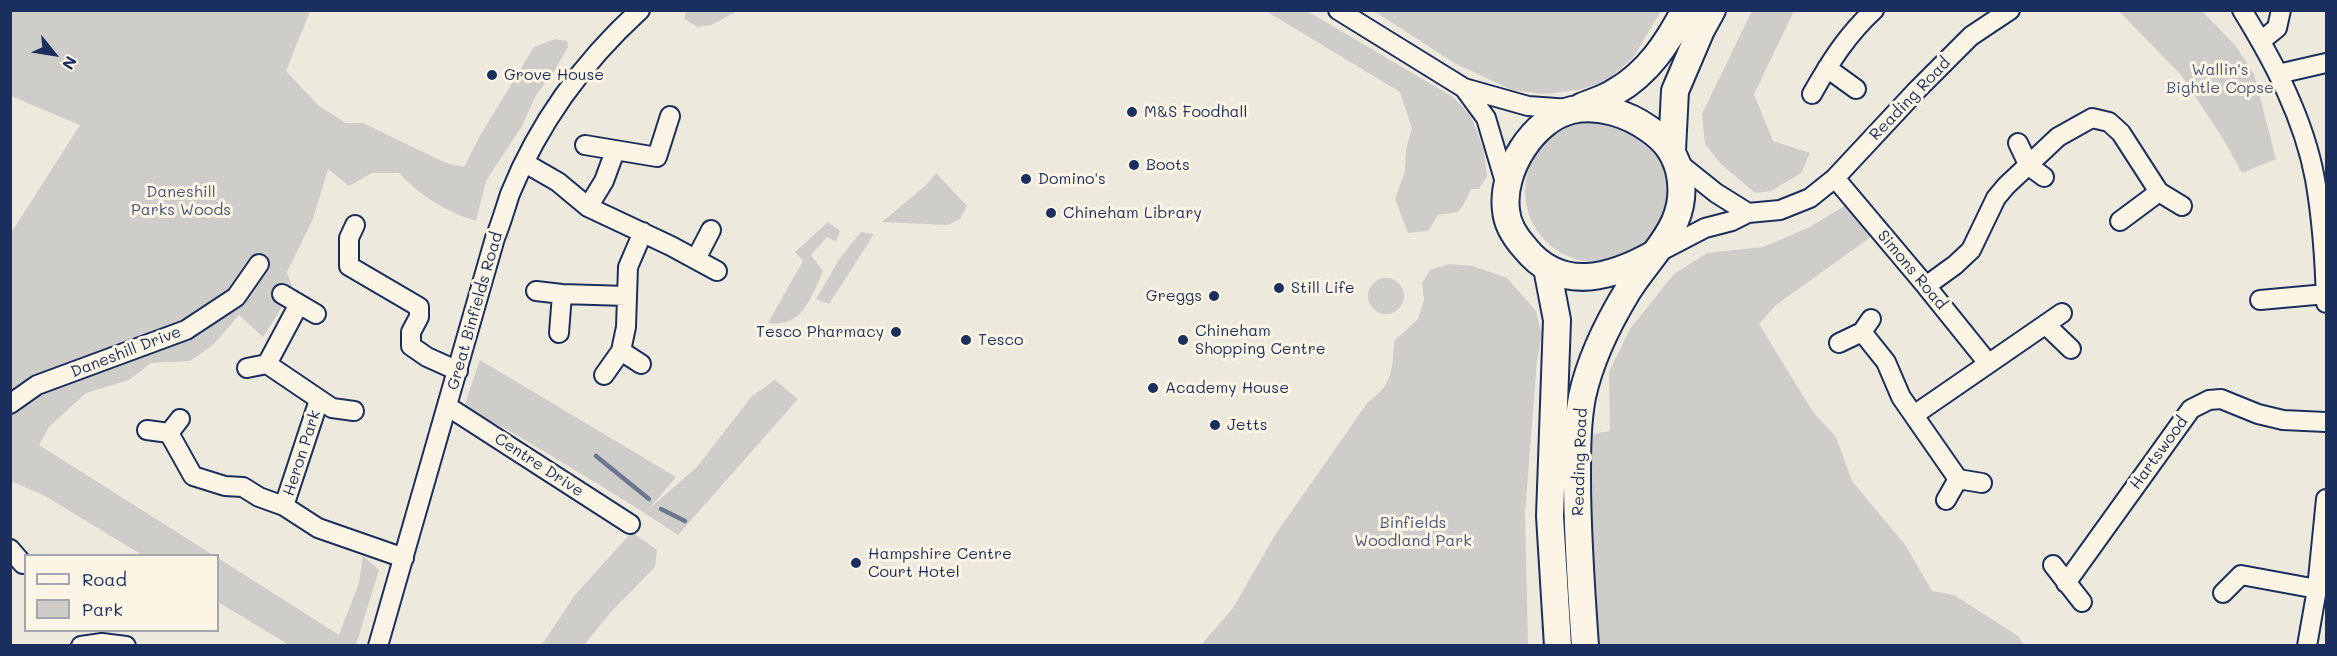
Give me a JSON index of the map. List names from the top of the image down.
{
  "streets": {
    "highway": ["Reading Road"],
    "street": [
      "Simons Road",
      "Great Binfields Road",
      "Daneshill Drive",
      "Heron Park",
      "Hartswood",
      "Centre Drive"
    ]
  },
  "crossings": [
    ["Reading Road", "Simons Road"],
    ["Great Binfields Road", "Heron Park"],
    ["Great Binfields Road", "Centre Drive"]
  ],
  "parks": ["Wallin's Bightle Copse", "Daneshill Parks Woods", "Binfields Woodland Park"],
  "places": [
    "Grove House",
    "M&S Foodhall",
    "Boots",
    "Domino's",
    "Chineham Library",
    "Still Life",
    "Greggs",
    "Tesco Pharmacy",
    "Tesco",
    "Chineham Shopping Centre",
    "Academy House",
    "Jetts",
    "Hampshire Centre Court Hotel"
  ],
  "legend": ["Road", "Park"],
  "north": "bottom right"
}
